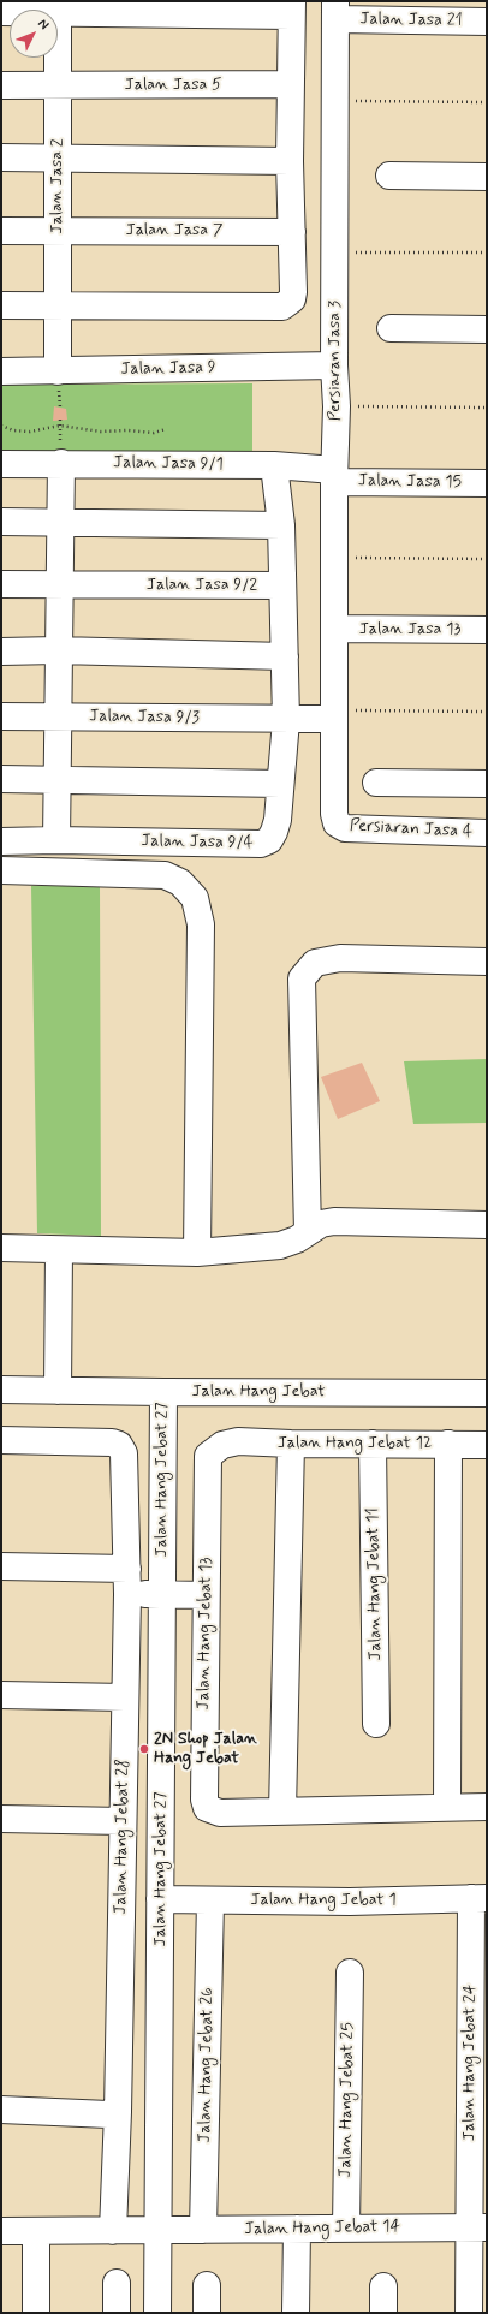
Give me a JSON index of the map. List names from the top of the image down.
{
  "streets": {
    "street": [
      "Jalan Jasa 21",
      "Jalan Jasa 5",
      "Jalan Jasa 2",
      "Jalan Jasa 7",
      "Persiaran Jasa 3",
      "Jalan Jasa 9",
      "Jalan Jasa 9/1",
      "Jalan Jasa 15",
      "Jalan Jasa 9/2",
      "Jalan Jasa 13",
      "Jalan Jasa 9/3",
      "Persiaran Jasa 4",
      "Jalan Jasa 9/4",
      "Jalan Hang Jebat",
      "Jalan Hang Jebat 12",
      "Jalan Hang Jebat 27",
      "Jalan Hang Jebat 11",
      "Jalan Hang Jebat 13",
      "Jalan Hang Jebat 28",
      "Jalan Hang Jebat 1",
      "Jalan Hang Jebat 24",
      "Jalan Hang Jebat 26",
      "Jalan Hang Jebat 25",
      "Jalan Hang Jebat 14"
    ]
  },
  "crossings": [
    ["Jalan Jasa 21", "Persiaran Jasa 3"],
    ["Jalan Jasa 5", "Jalan Jasa 2"],
    ["Jalan Jasa 2", "Jalan Jasa 7"],
    ["Jalan Jasa 2", "Jalan Jasa 9"],
    ["Persiaran Jasa 3", "Jalan Jasa 9"],
    ["Persiaran Jasa 3", "Jalan Jasa 9/1"],
    ["Persiaran Jasa 3", "Jalan Jasa 15"],
    ["Persiaran Jasa 3", "Jalan Jasa 13"],
    ["Persiaran Jasa 3", "Persiaran Jasa 4"],
    ["Jalan Jasa 9/1", "Jalan Jasa 15"],
    ["Jalan Jasa 9/2", "Jalan Jasa 9/4"],
    ["Jalan Jasa 9/3", "Jalan Jasa 9/4"],
    ["Jalan Hang Jebat", "Jalan Hang Jebat 27"],
    ["Jalan Hang Jebat 12", "Jalan Hang Jebat 11"],
    ["Jalan Hang Jebat 12", "Jalan Hang Jebat 13"],
    ["Jalan Hang Jebat 27", "Jalan Hang Jebat 1"],
    ["Jalan Hang Jebat 27", "Jalan Hang Jebat 14"],
    ["Jalan Hang Jebat 28", "Jalan Hang Jebat 14"],
    ["Jalan Hang Jebat 1", "Jalan Hang Jebat 24"],
    ["Jalan Hang Jebat 1", "Jalan Hang Jebat 26"],
    ["Jalan Hang Jebat 24", "Jalan Hang Jebat 14"],
    ["Jalan Hang Jebat 26", "Jalan Hang Jebat 14"],
    ["Jalan Hang Jebat 25", "Jalan Hang Jebat 14"]
  ],
  "places": ["2N Shop Jalan Hang Jebat"],
  "north": "top right"
}
